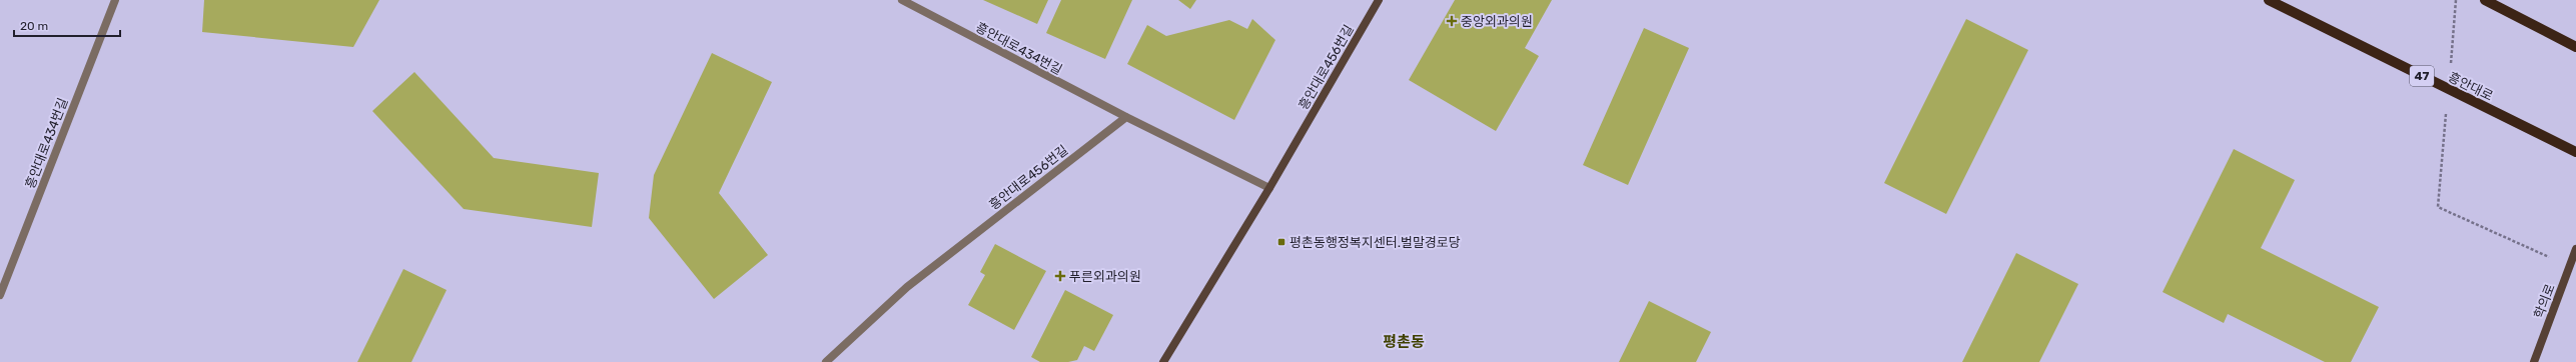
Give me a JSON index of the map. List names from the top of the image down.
{
  "streets": {
    "main road": ["47", "흥안대로"],
    "street": ["흥안대로434번길", "흥안대로456번길", "학의로"]
  },
  "crossings": [
    ["흥안대로434번길", "흥안대로456번길"]
  ],
  "districts": ["평촌동"],
  "places": {
    "health": ["중앙외과의원", "푸른외과의원"],
    "transit": ["평촌동행정복지센터.벌말경로당"]
  },
  "scale_bar": "20 m"
}
